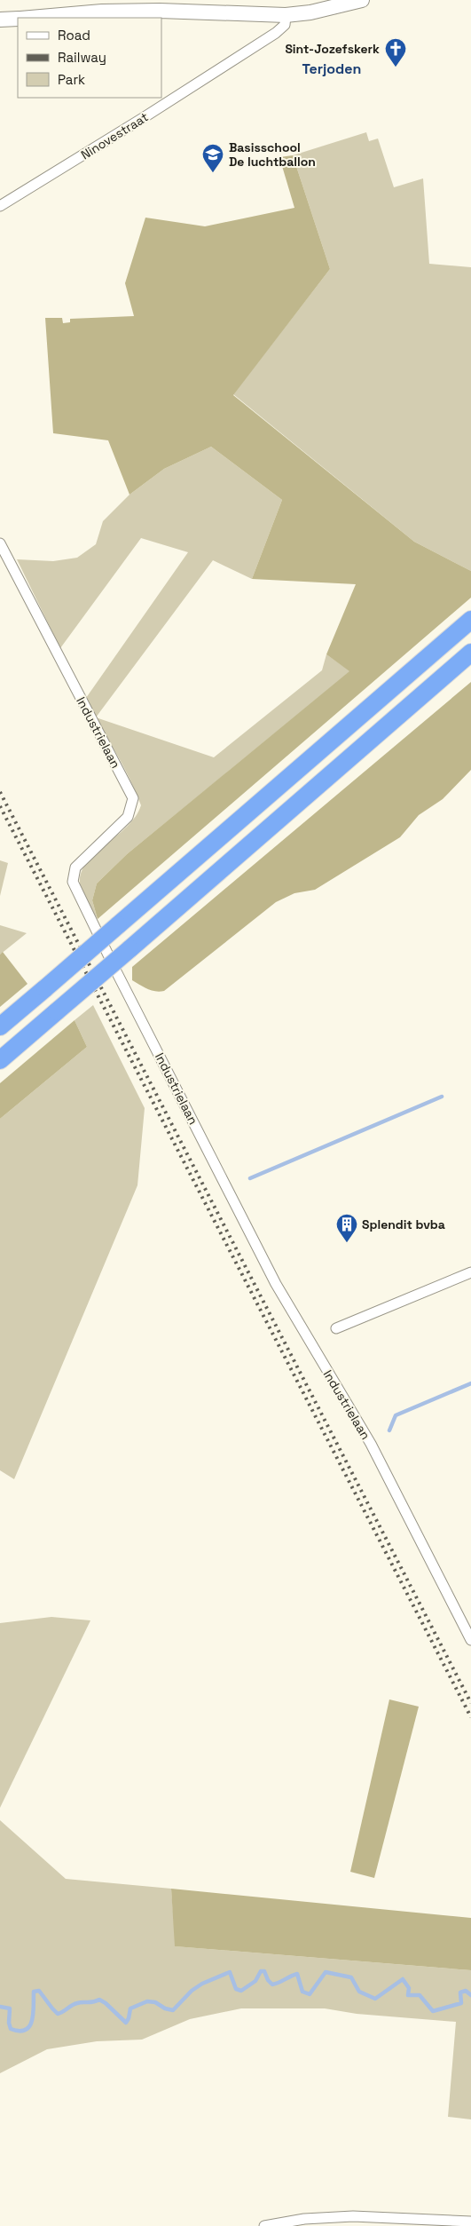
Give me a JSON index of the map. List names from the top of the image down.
{
  "streets": {
    "street": ["Ninovestraat", "Industrielaan"]
  },
  "districts": ["Terjoden"],
  "places": {
    "church": ["Sint-Jozefskerk"],
    "school or university": ["Basisschool De luchtballon"],
    "building": ["Splendit bvba"]
  },
  "legend": ["Road", "Railway", "Park"]
}
